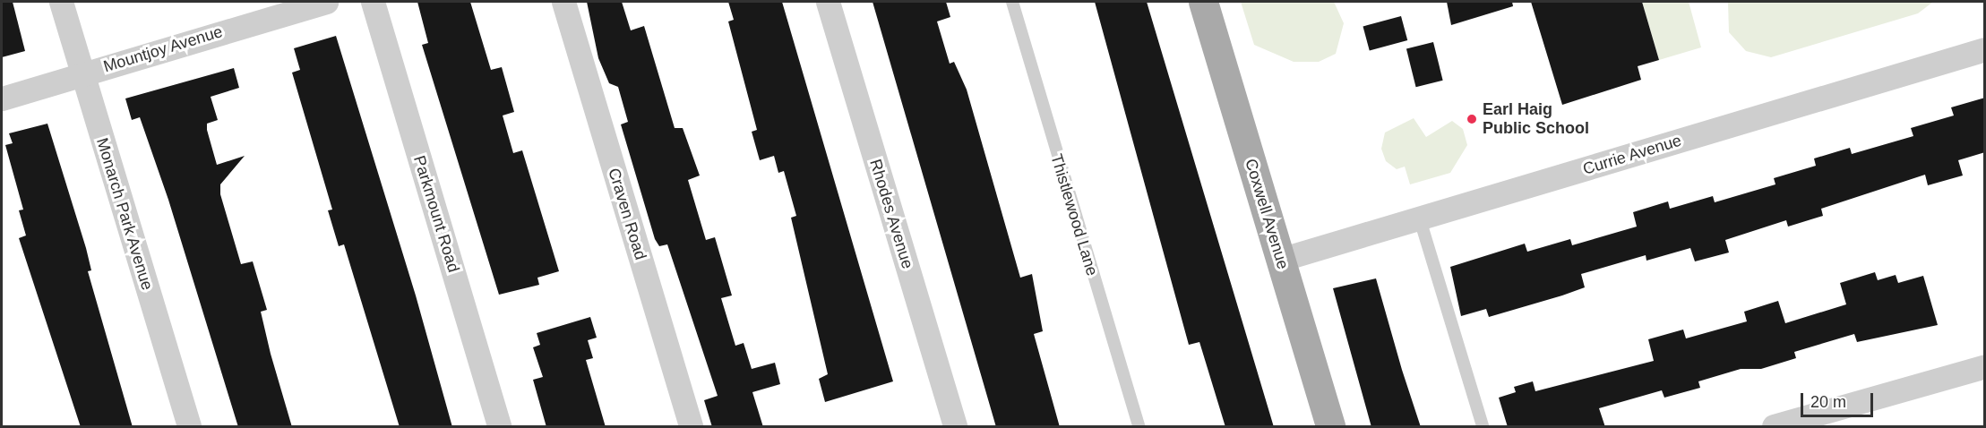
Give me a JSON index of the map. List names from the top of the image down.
{
  "streets": {
    "main road": ["Coxwell Avenue"],
    "street": [
      "Mountjoy Avenue",
      "Currie Avenue",
      "Monarch Park Avenue",
      "Parkmount Road",
      "Craven Road",
      "Rhodes Avenue"
    ],
    "lane": ["Thistlewood Lane"]
  },
  "crossings": [
    ["Mountjoy Avenue", "Monarch Park Avenue"],
    ["Currie Avenue", "Coxwell Avenue"]
  ],
  "places": ["Earl Haig Public School"],
  "scale_bar": "20 m"
}
